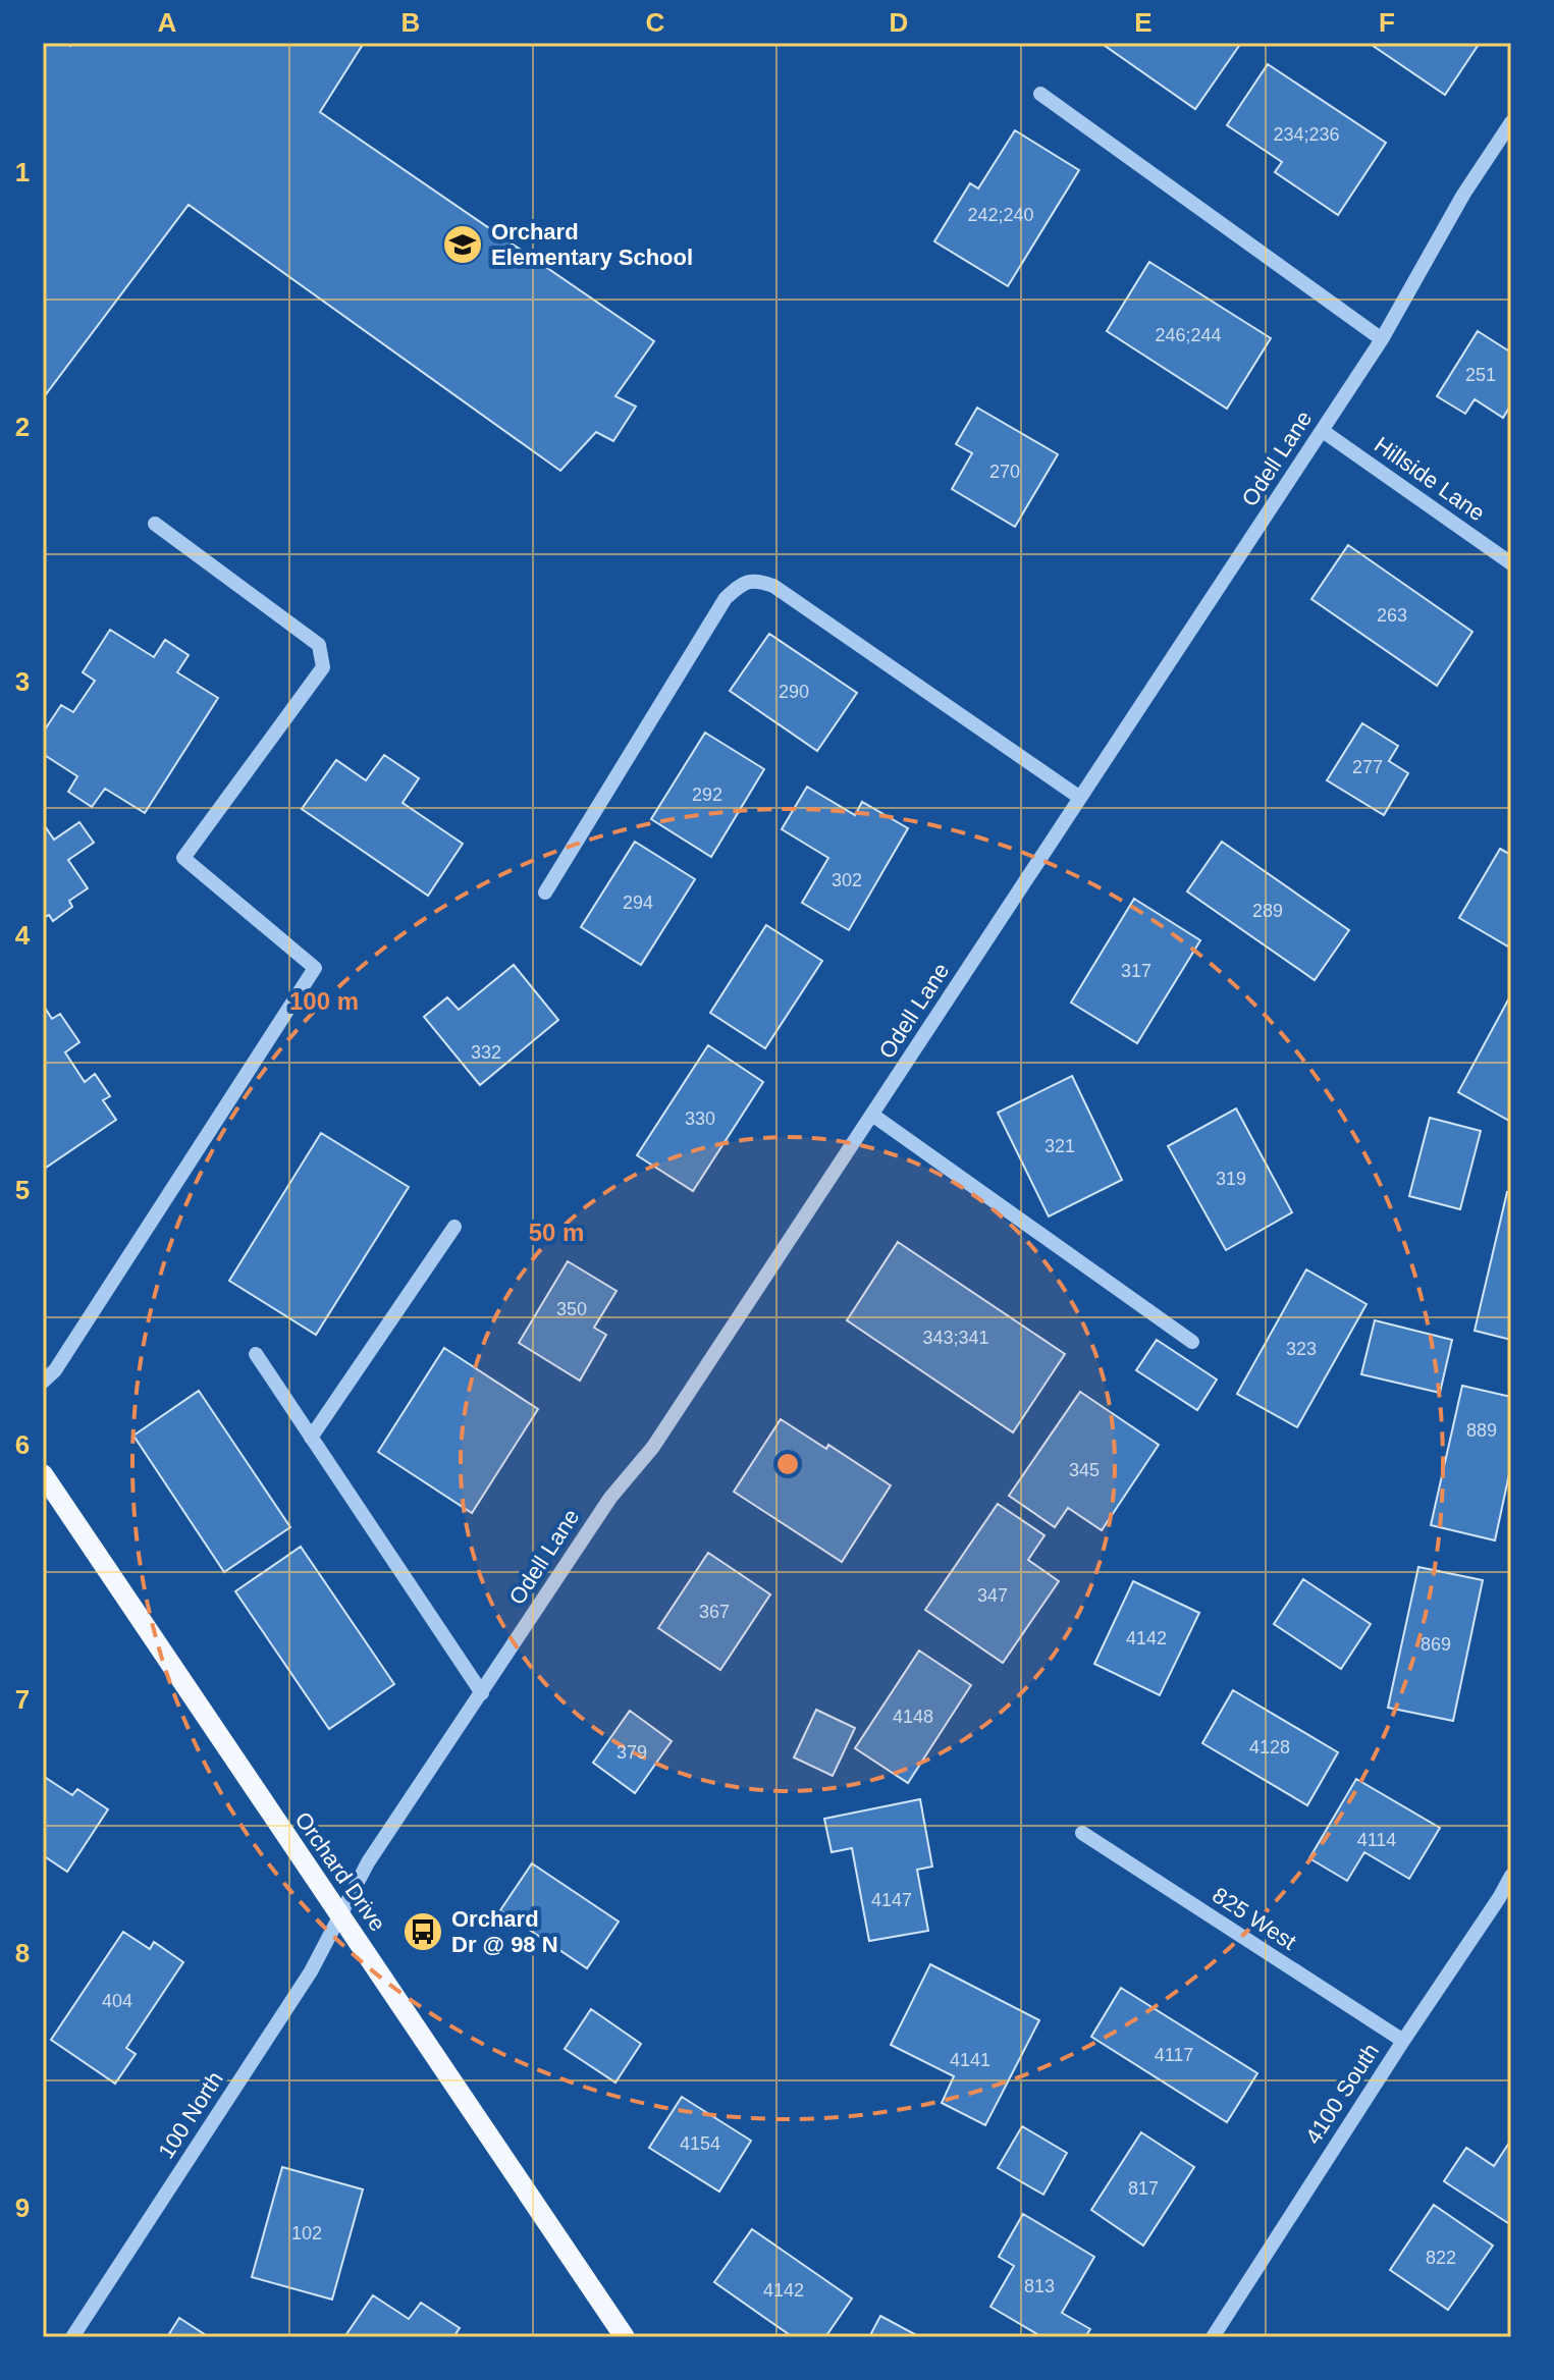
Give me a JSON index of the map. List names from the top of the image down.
{
  "streets": {
    "main road": ["Orchard Drive"],
    "street": [
      "Odell Lane",
      "Hillside Lane",
      "825 West",
      "4100 South",
      "100 North"
    ]
  },
  "crossings": [
    ["Odell Lane", "Hillside Lane"],
    ["Odell Lane", "Orchard Drive"],
    ["Odell Lane", "100 North"],
    ["Orchard Drive", "100 North"],
    ["825 West", "4100 South"]
  ],
  "places": {
    "school or university": ["Orchard Elementary School"],
    "bus stop": ["Orchard Dr @ 98 N"]
  },
  "house_numbers": [
    "234;236",
    "242;240",
    "246;244",
    "251",
    "270",
    "263",
    "290",
    "277",
    "292",
    "302",
    "294",
    "289",
    "317",
    "332",
    "330",
    "321",
    "319",
    "350",
    "343;341",
    "323",
    "889",
    "345",
    "347",
    "367",
    "4142",
    "869",
    "4148",
    "4128",
    "379",
    "4114",
    "4147",
    "404",
    "4117",
    "4141",
    "4154",
    "817",
    "102",
    "822",
    "813",
    "4142"
  ],
  "grid": {
    "columns": [
      "A",
      "B",
      "C",
      "D",
      "E",
      "F"
    ],
    "rows": [
      "1",
      "2",
      "3",
      "4",
      "5",
      "6",
      "7",
      "8",
      "9"
    ]
  },
  "rings": ["100 m", "50 m"]
}
